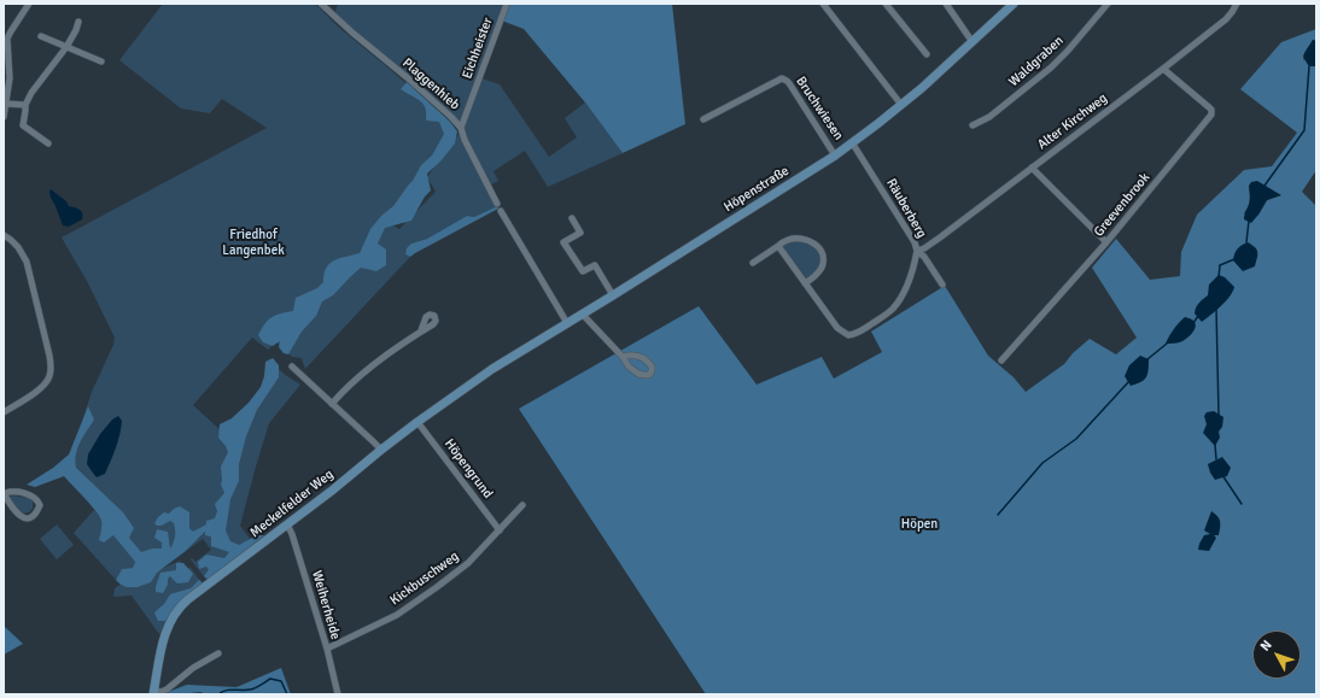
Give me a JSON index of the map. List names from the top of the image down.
{
  "streets": {
    "main road": ["Höpenstraße", "Meckelfelder Weg"],
    "street": [
      "Eichheister",
      "Waldgraben",
      "Plaggenhieb",
      "Bruchwiesen",
      "Alter Kirchweg",
      "Greevenbrook",
      "Räuberberg",
      "Höpengrund",
      "Kickbuschweg",
      "Weiherheide"
    ]
  },
  "crossings": [
    ["Eichheister", "Plaggenhieb"],
    ["Plaggenhieb", "Höpenstraße"],
    ["Bruchwiesen", "Höpenstraße"],
    ["Alter Kirchweg", "Greevenbrook"],
    ["Alter Kirchweg", "Räuberberg"],
    ["Höpenstraße", "Räuberberg"],
    ["Höpenstraße", "Meckelfelder Weg"],
    ["Höpengrund", "Meckelfelder Weg"],
    ["Höpengrund", "Kickbuschweg"],
    ["Meckelfelder Weg", "Weiherheide"],
    ["Kickbuschweg", "Weiherheide"]
  ],
  "parks": ["Friedhof Langenbek", "Höpen"],
  "north": "top left"
}
